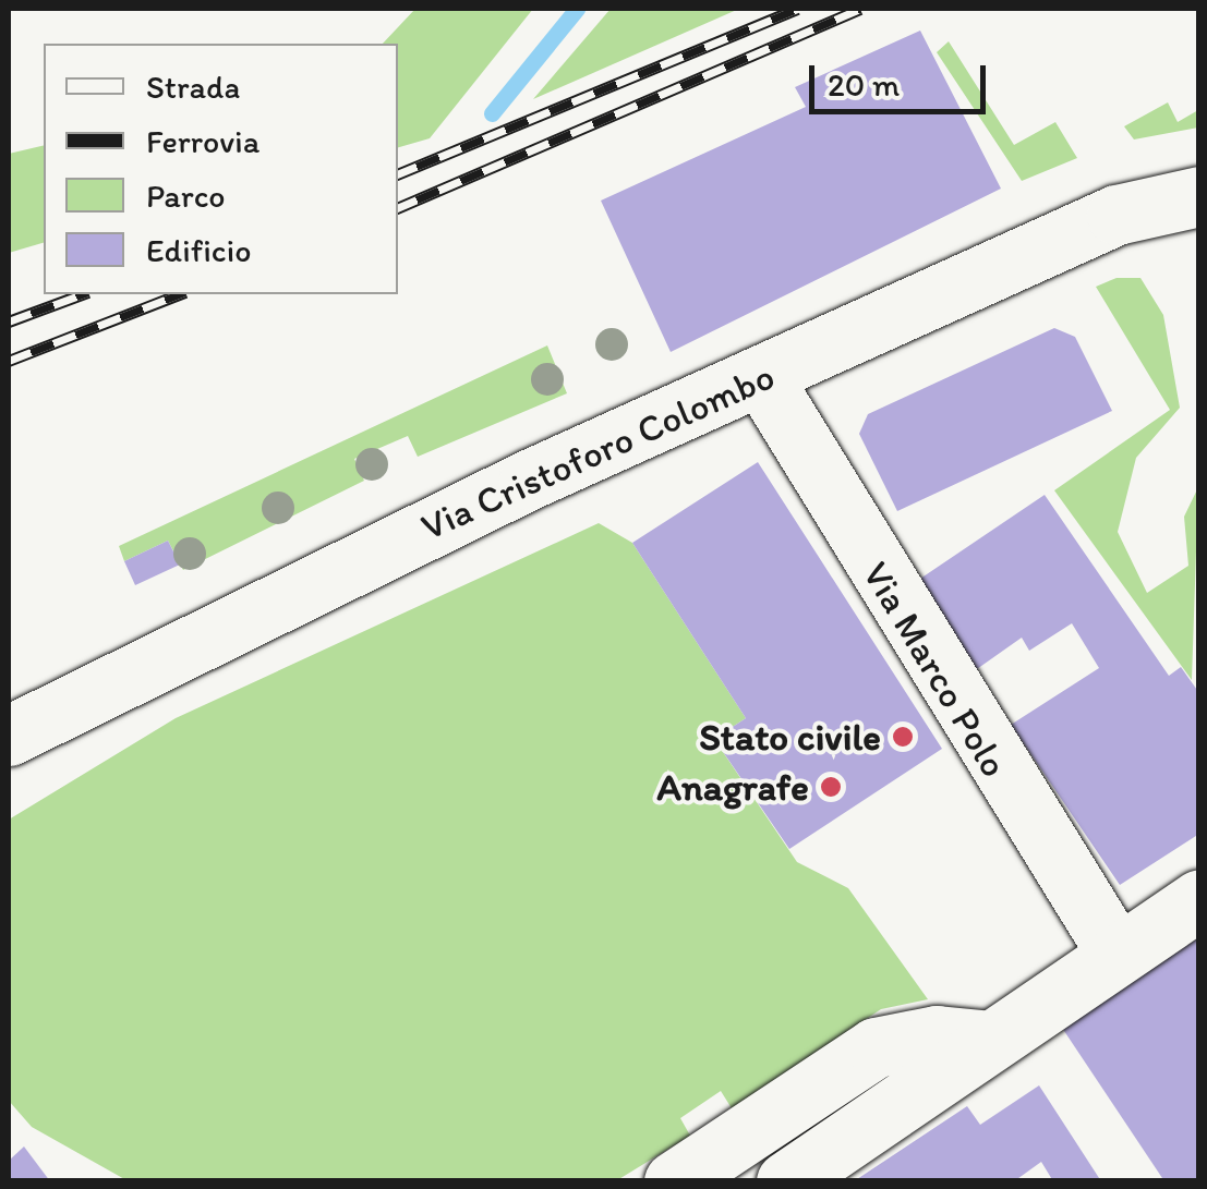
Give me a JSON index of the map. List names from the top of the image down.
{
  "streets": {
    "street": ["Via Cristoforo Colombo", "Via Marco Polo"]
  },
  "crossings": [
    ["Via Cristoforo Colombo", "Via Marco Polo"]
  ],
  "places": ["Stato civile", "Anagrafe"],
  "legend": [
    "Strada",
    "Ferrovia",
    "Parco",
    "Edificio"
  ],
  "scale_bar": "20 m"
}
